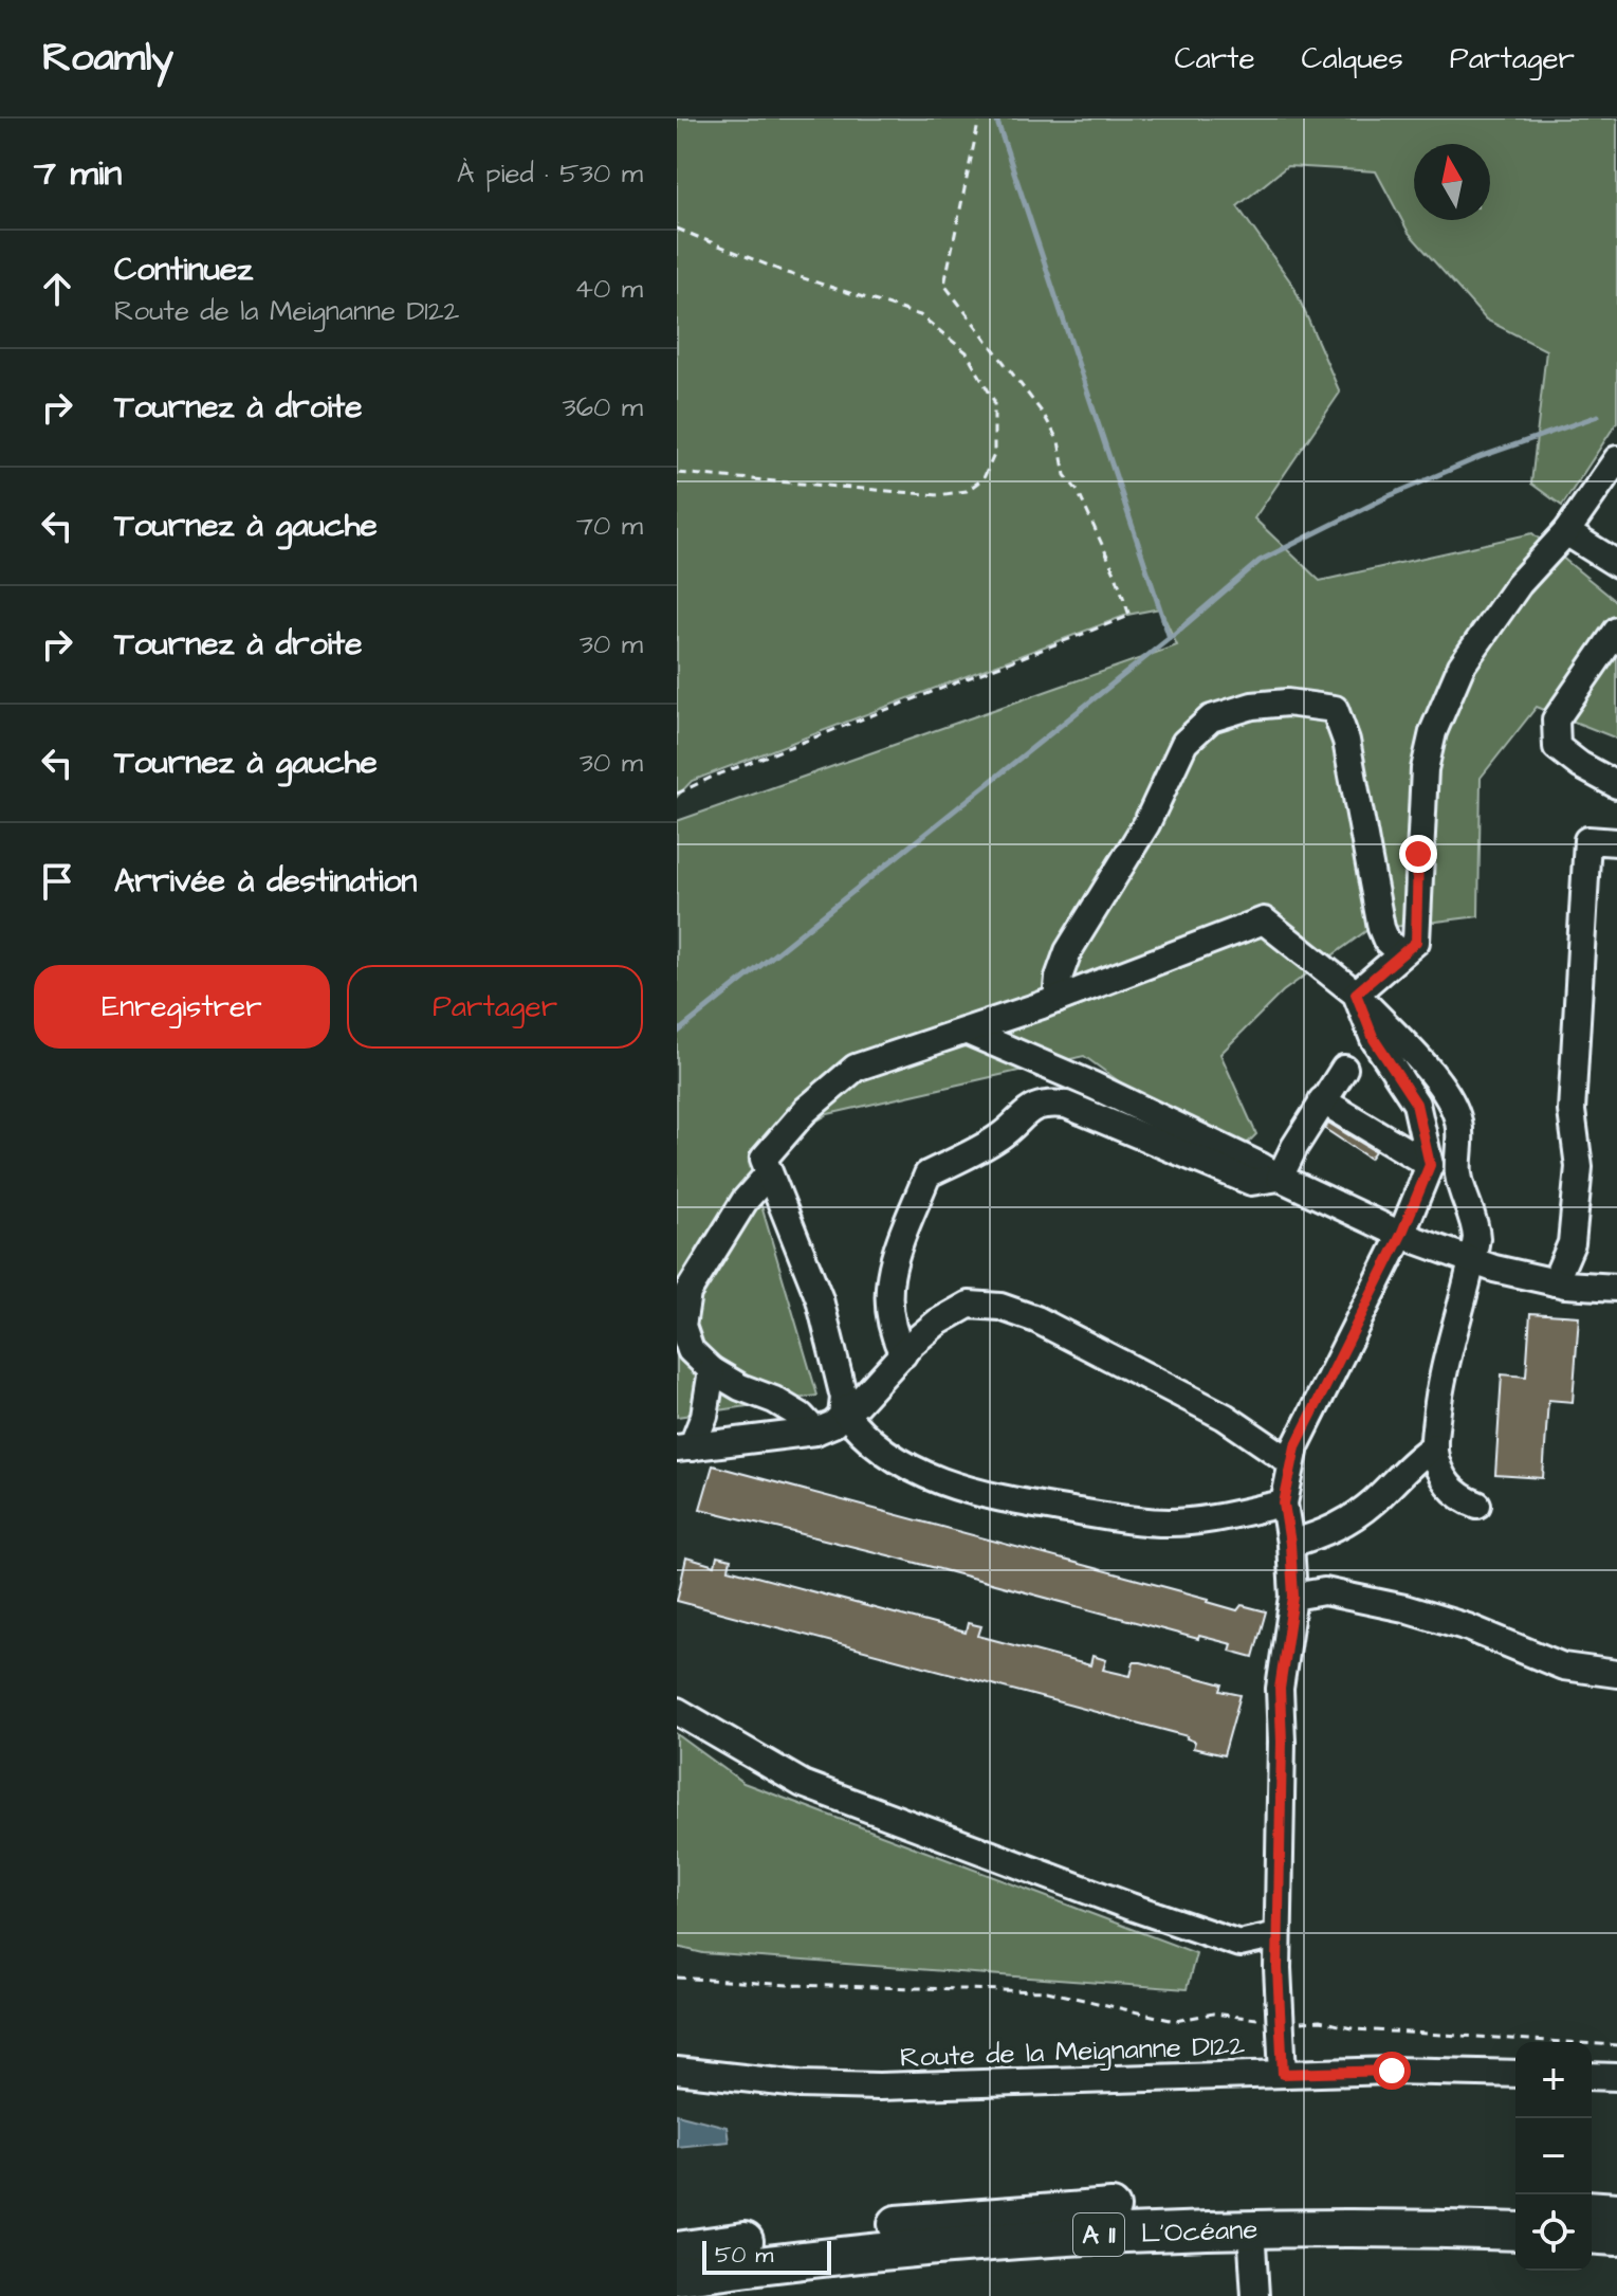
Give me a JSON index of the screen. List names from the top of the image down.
{
  "streets": {
    "highway": ["L’Océane", "A 11"],
    "street": ["Route de la Meignanne D122"]
  },
  "scale_bar": "50 m",
  "north": "top",
  "page": {
    "header": "Roamly",
    "nav": ["Carte", "Calques", "Partager"],
    "heading": ["7 min", "À pied · 530 m"],
    "list": [
      ["Continuez", "Route de la Meignanne D122", "40 m"],
      ["Tournez à droite", "360 m"],
      ["Tournez à gauche", "70 m"],
      ["Tournez à droite", "30 m"],
      ["Tournez à gauche", "30 m"],
      "Arrivée à destination"
    ],
    "buttons": ["Enregistrer", "Partager"],
    "map_buttons": ["+", "−"],
    "scale": "50 m"
  }
}
